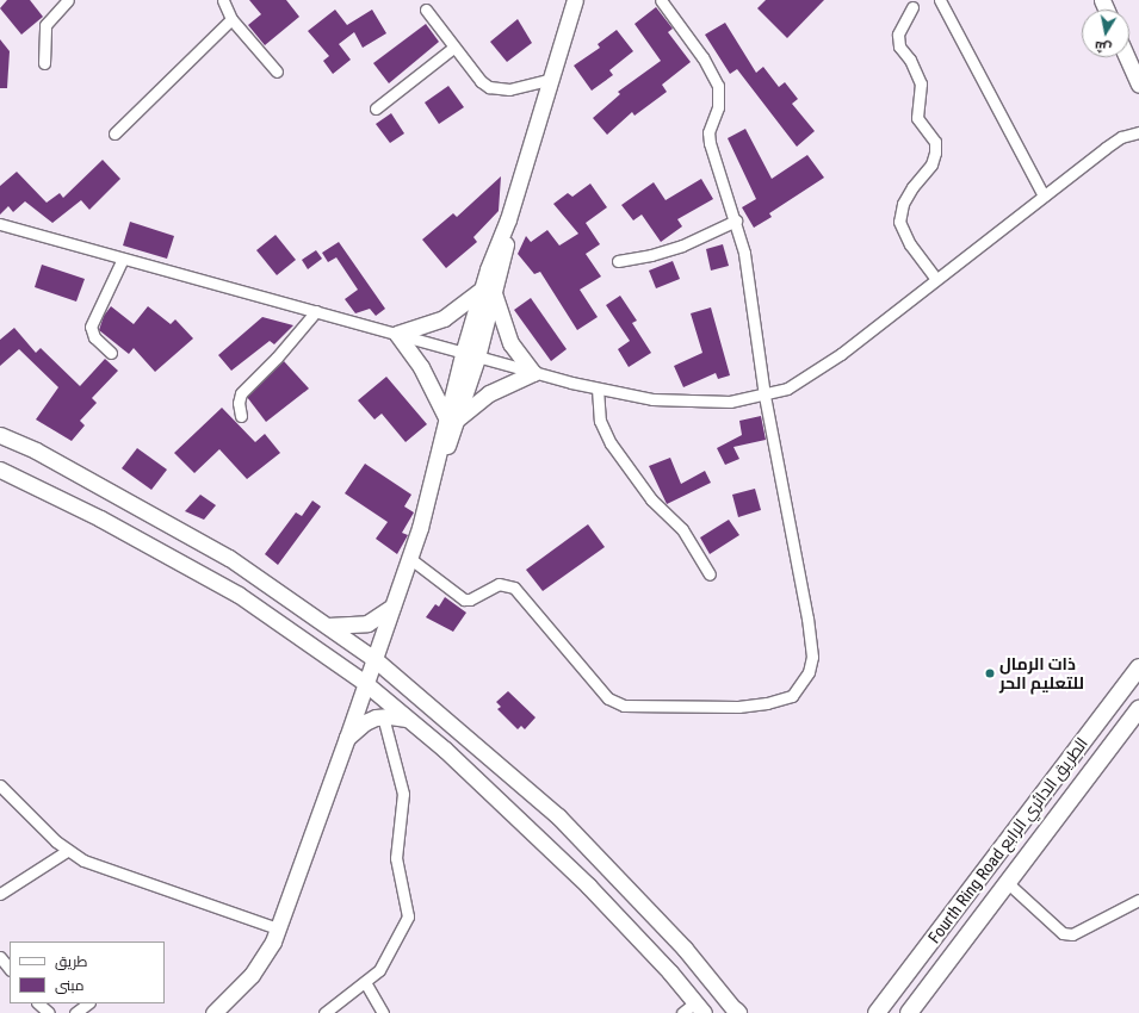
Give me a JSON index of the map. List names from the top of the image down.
{
  "streets": {
    "main road": ["Fourth Ring Road الطريق الدائري الرابع"]
  },
  "places": ["ذات الرمال للتعليم الحر"],
  "legend": ["طريق", "مبنى"],
  "north": "bottom"
}
